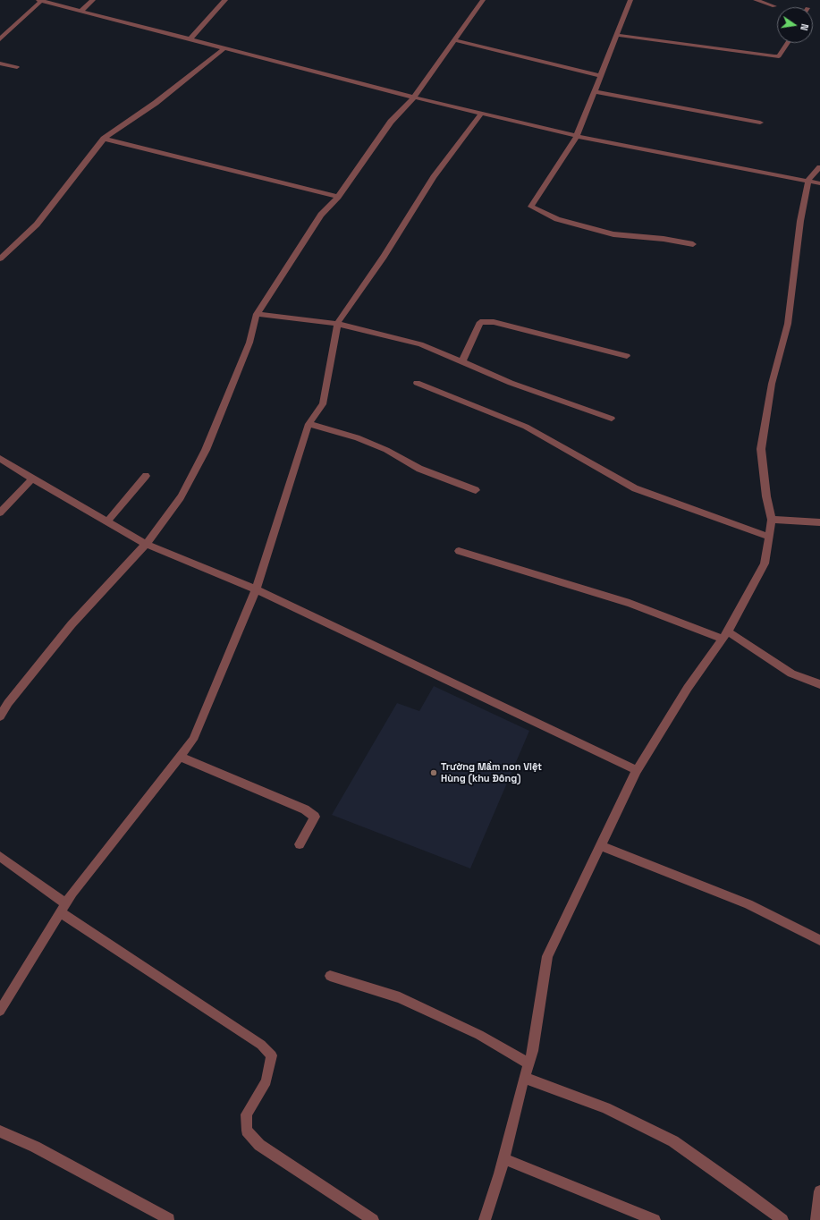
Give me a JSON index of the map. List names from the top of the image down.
{
  "places": ["Trường Mầm non Việt Hùng (khu Đông)"],
  "north": "right"
}
